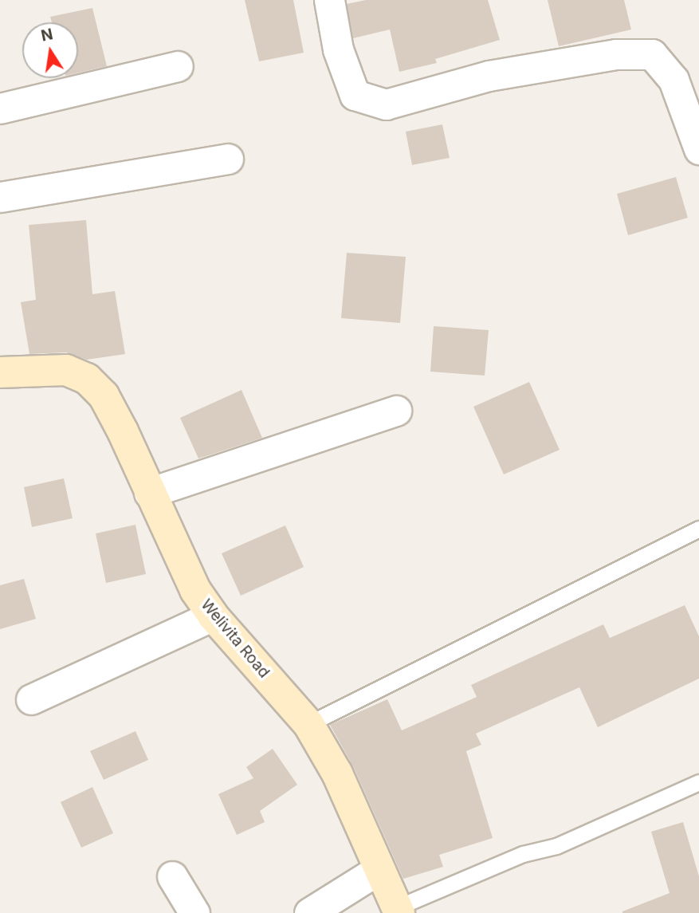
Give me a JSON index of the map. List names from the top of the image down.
{
  "streets": {
    "street": ["Welivita Road"]
  },
  "north": "top"
}
